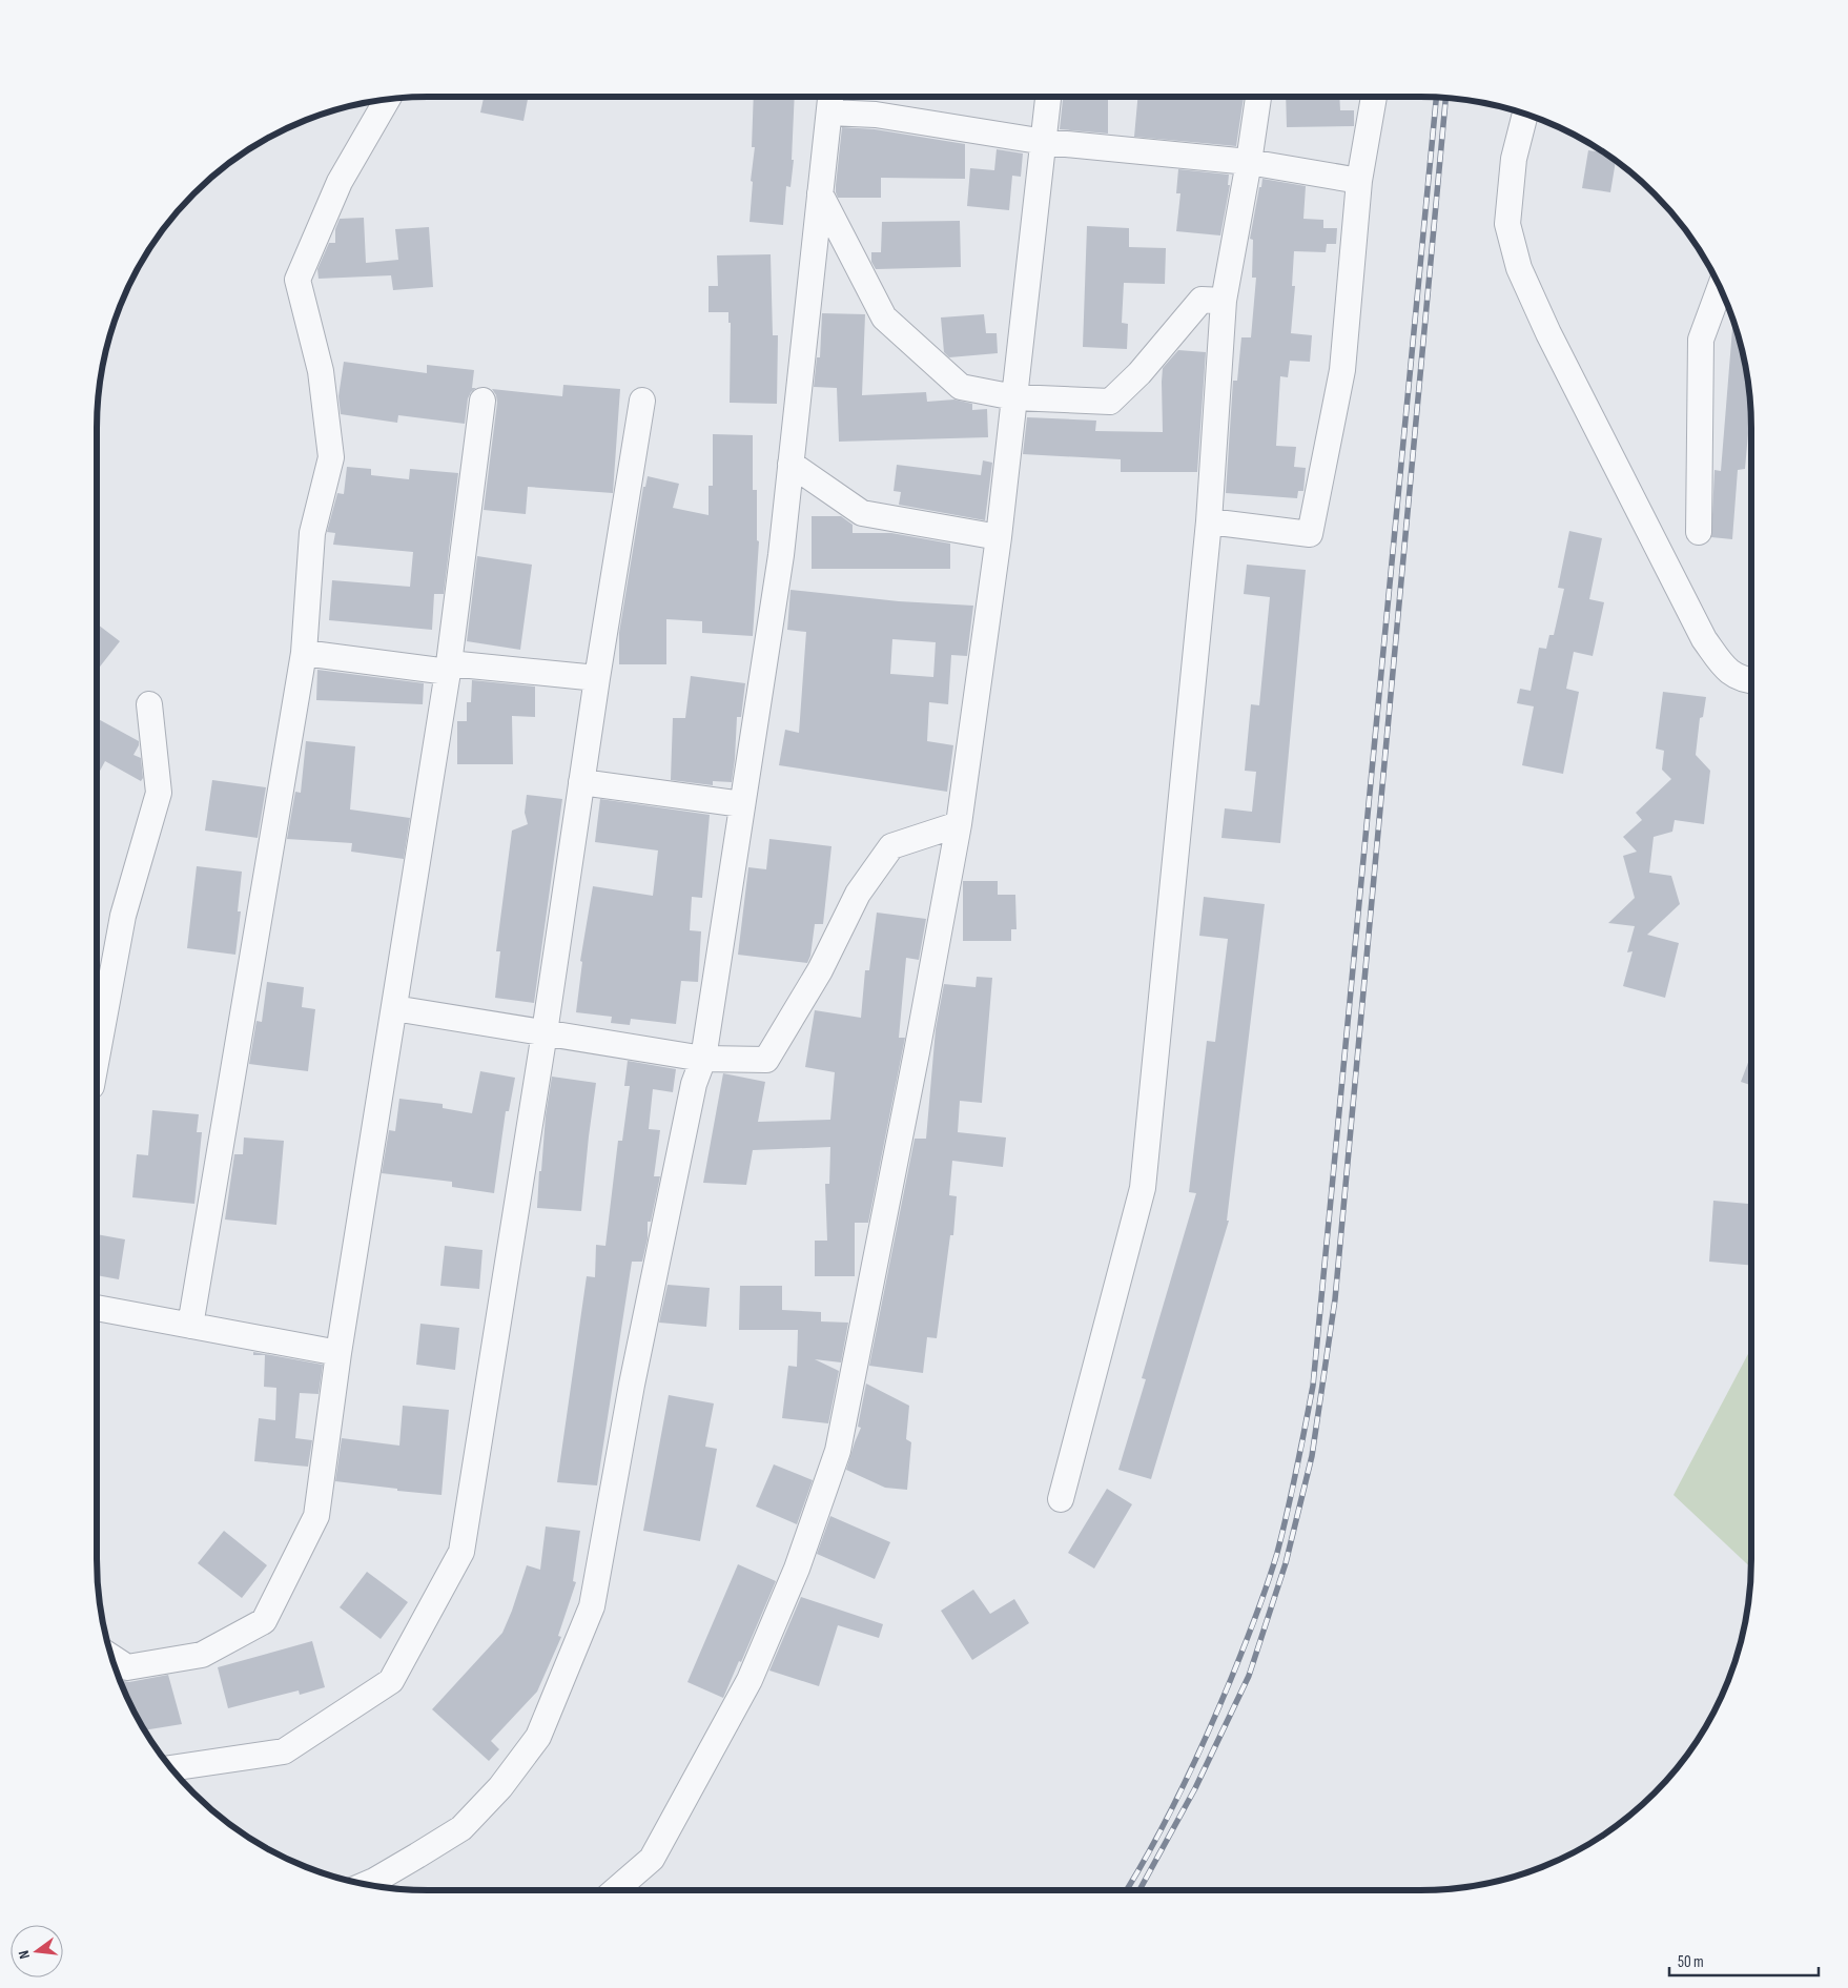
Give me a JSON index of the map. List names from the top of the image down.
{
  "scale_bar": "50 m",
  "north": "left"
}
